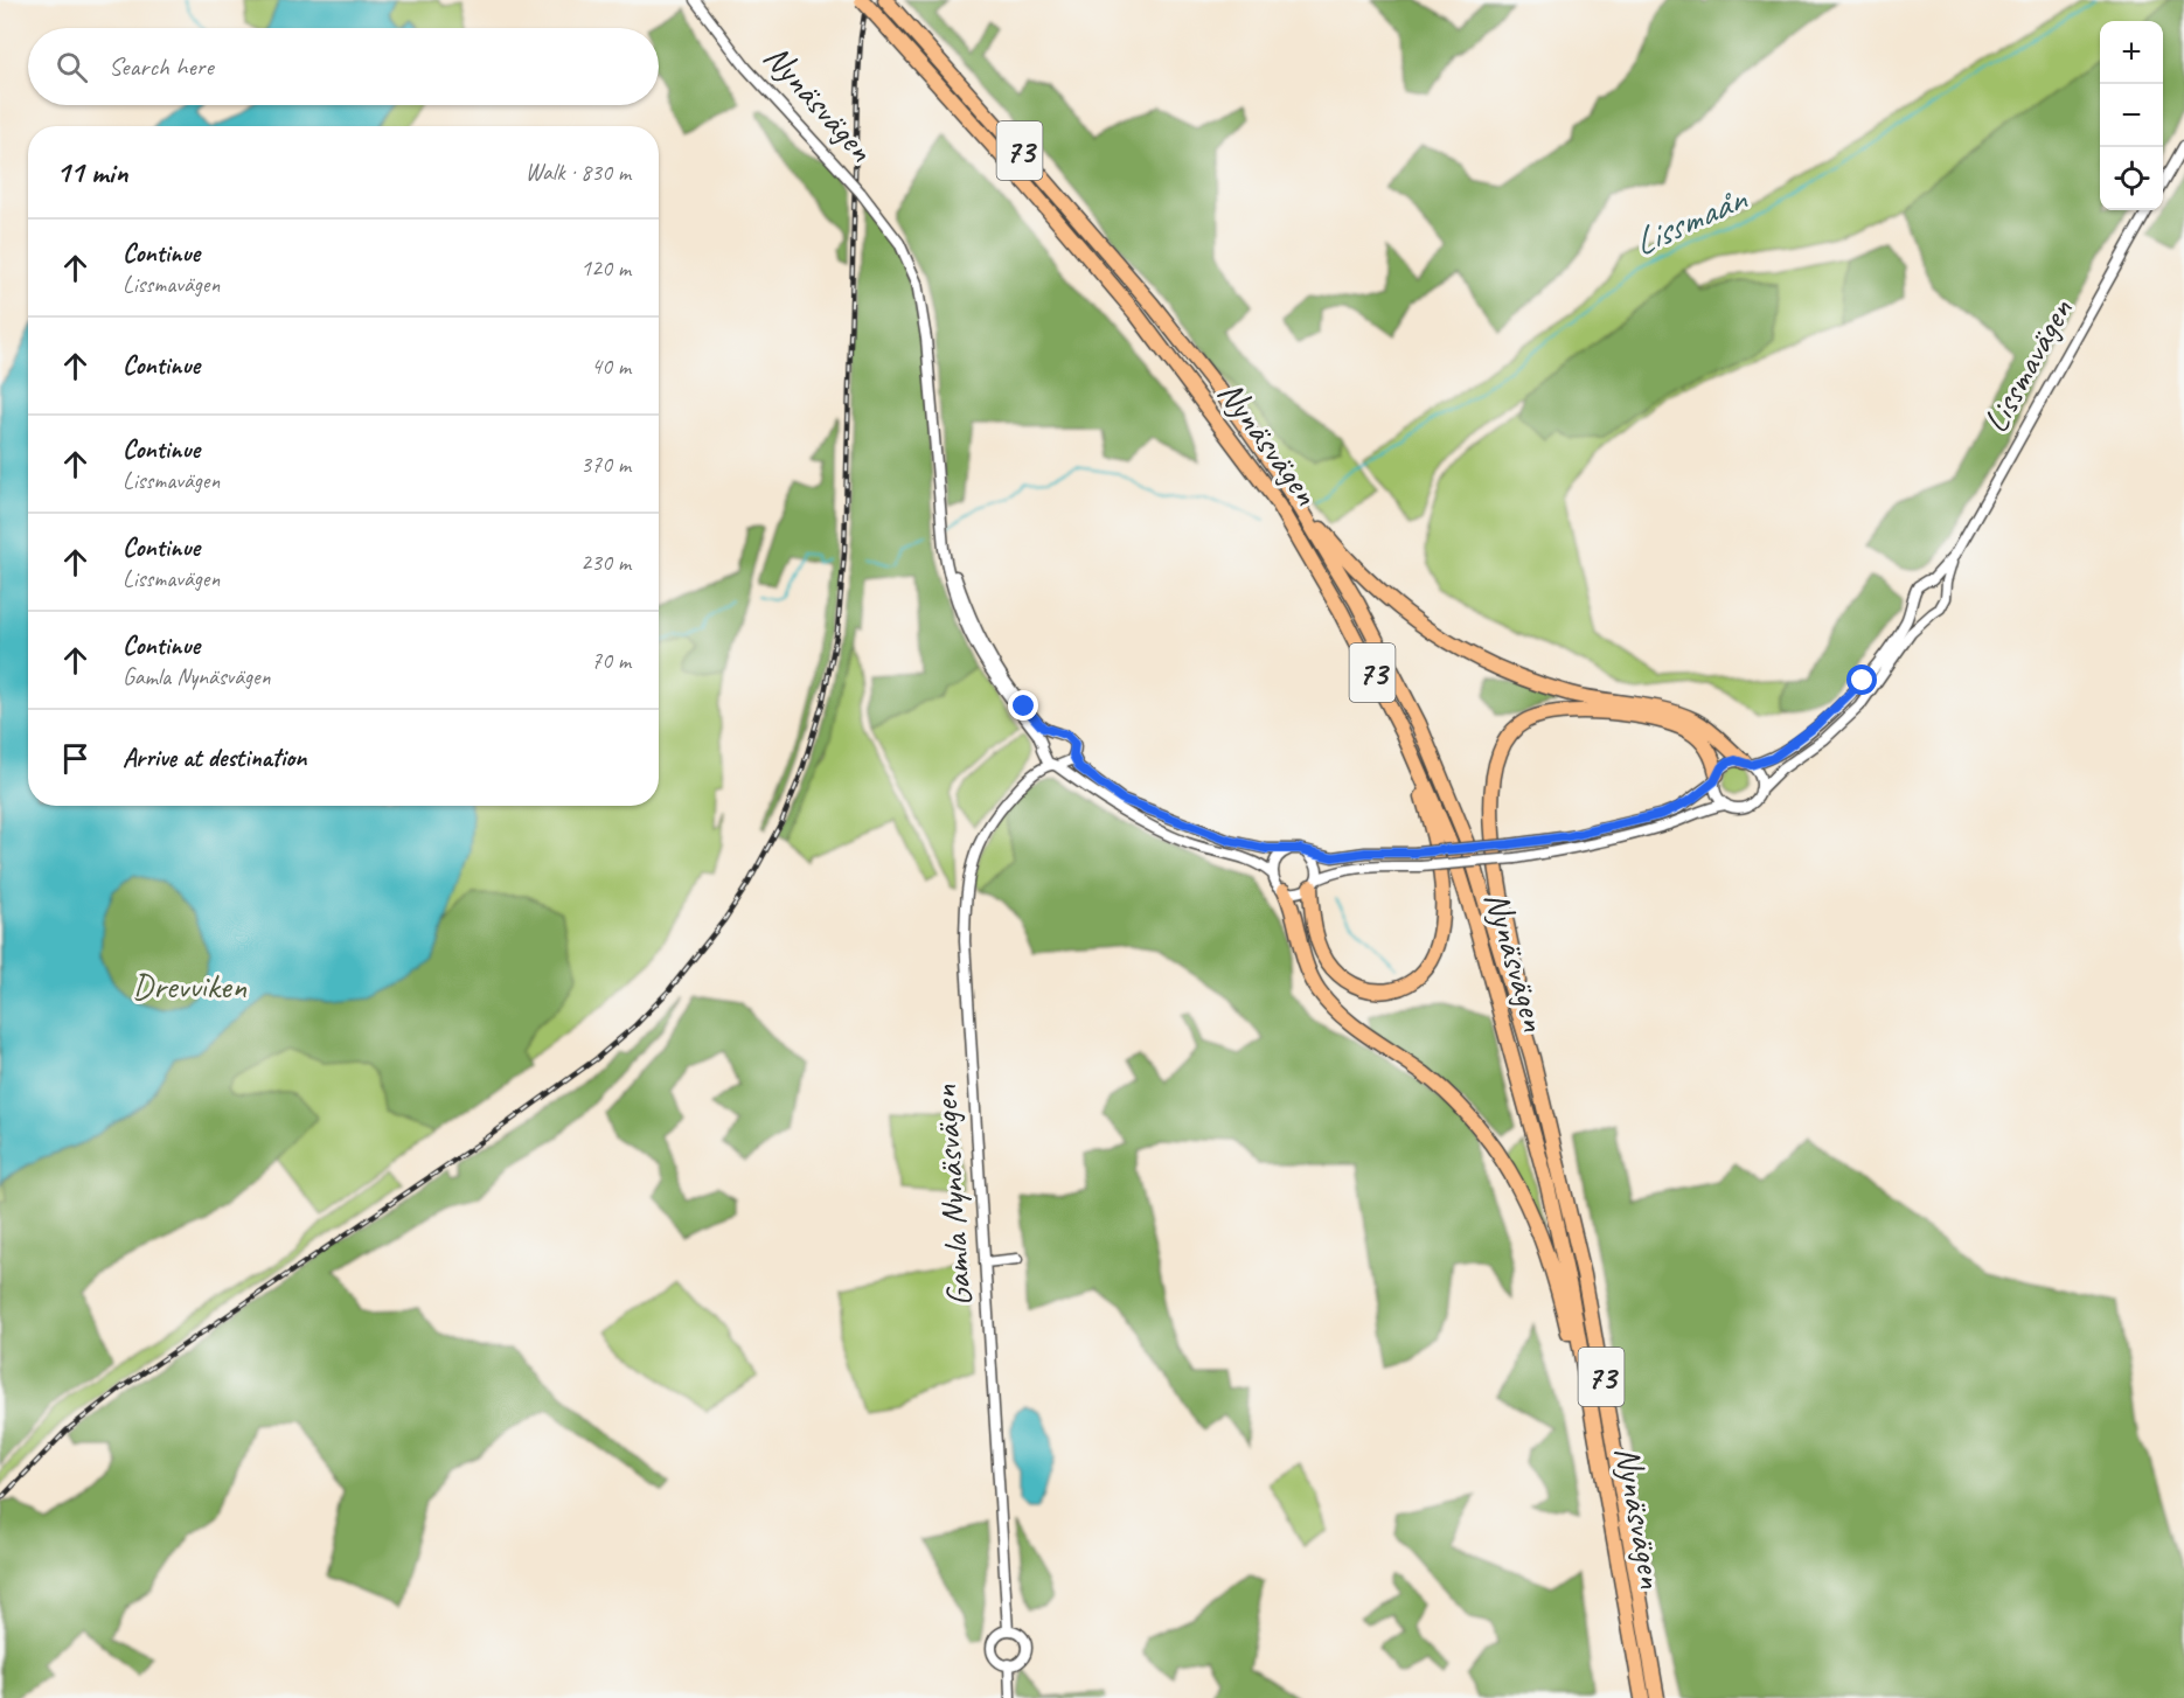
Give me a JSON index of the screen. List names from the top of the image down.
{
  "streets": {
    "highway": ["Nynäsvägen", "73"],
    "street": ["Lissmavägen", "Gamla Nynäsvägen"]
  },
  "water": ["Lissmaån"],
  "parks": ["Drevviken"],
  "page": {
    "map_buttons": ["+", "−"],
    "search": "Search here",
    "heading": ["11 min", "Walk · 830 m"],
    "list": [
      ["Continue", "Lissmavägen", "120 m"],
      ["Continue", "40 m"],
      ["Continue", "Lissmavägen", "370 m"],
      ["Continue", "Lissmavägen", "230 m"],
      ["Continue", "Gamla Nynäsvägen", "70 m"],
      "Arrive at destination"
    ]
  }
}
